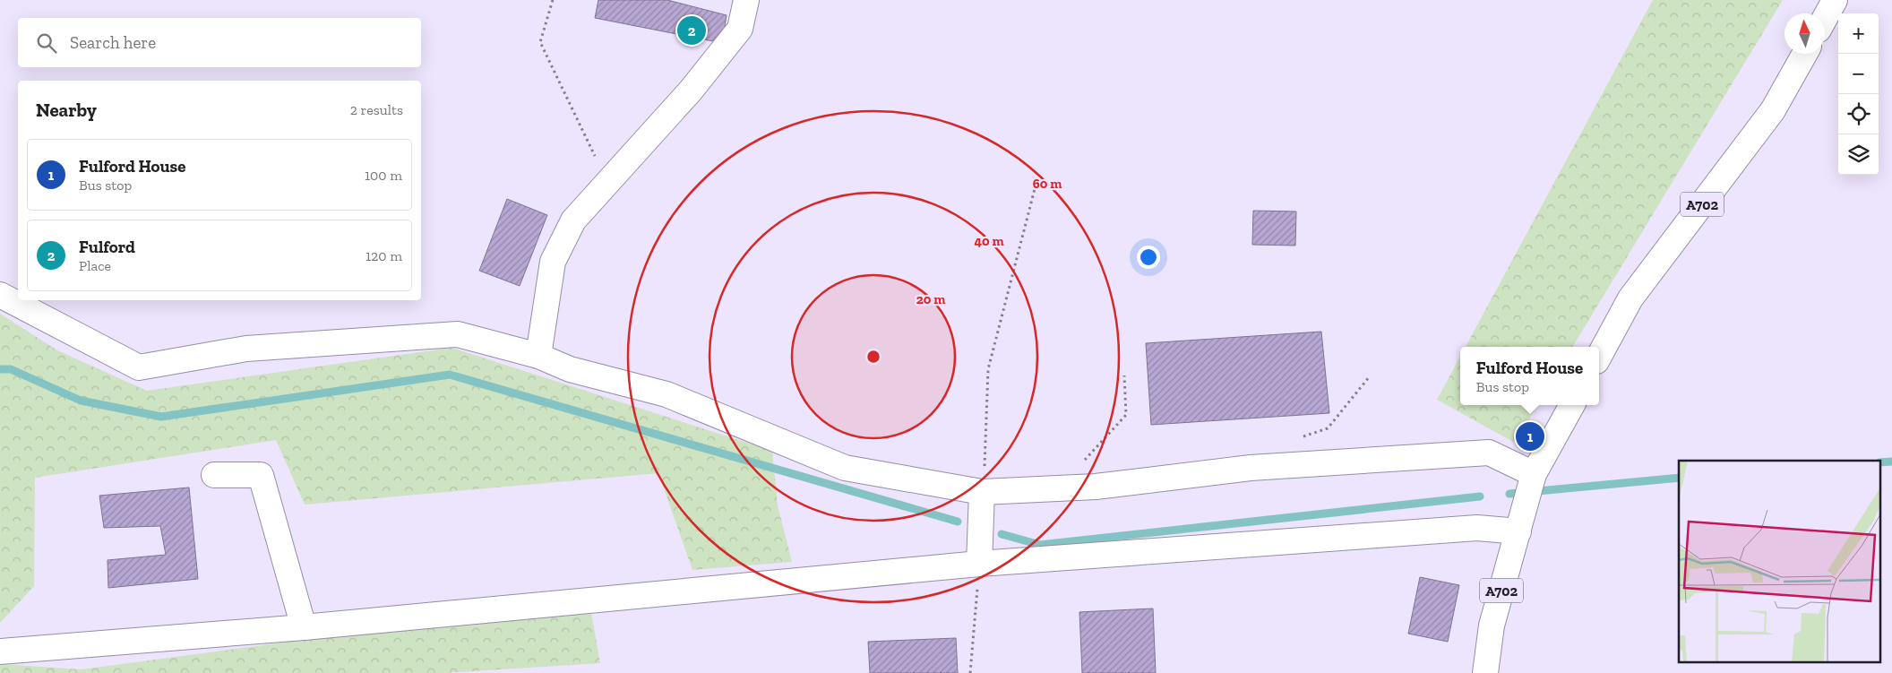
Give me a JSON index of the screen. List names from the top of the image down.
{
  "streets": {
    "main road": ["A702"]
  },
  "north": "top",
  "page": {
    "map_buttons": ["+", "−"],
    "pins": ["2", "1"],
    "search": "Search here",
    "heading": ["Nearby", "2 results"],
    "list": [
      {
        "mark": "1",
        "name": "Fulford House",
        "note": "Bus stop",
        "value": "100 m"
      },
      {
        "mark": "2",
        "name": "Fulford",
        "note": "Place",
        "value": "120 m"
      }
    ],
    "popup": ["Fulford House", "Bus stop"]
  },
  "rings": ["60 m", "40 m", "20 m"]
}
